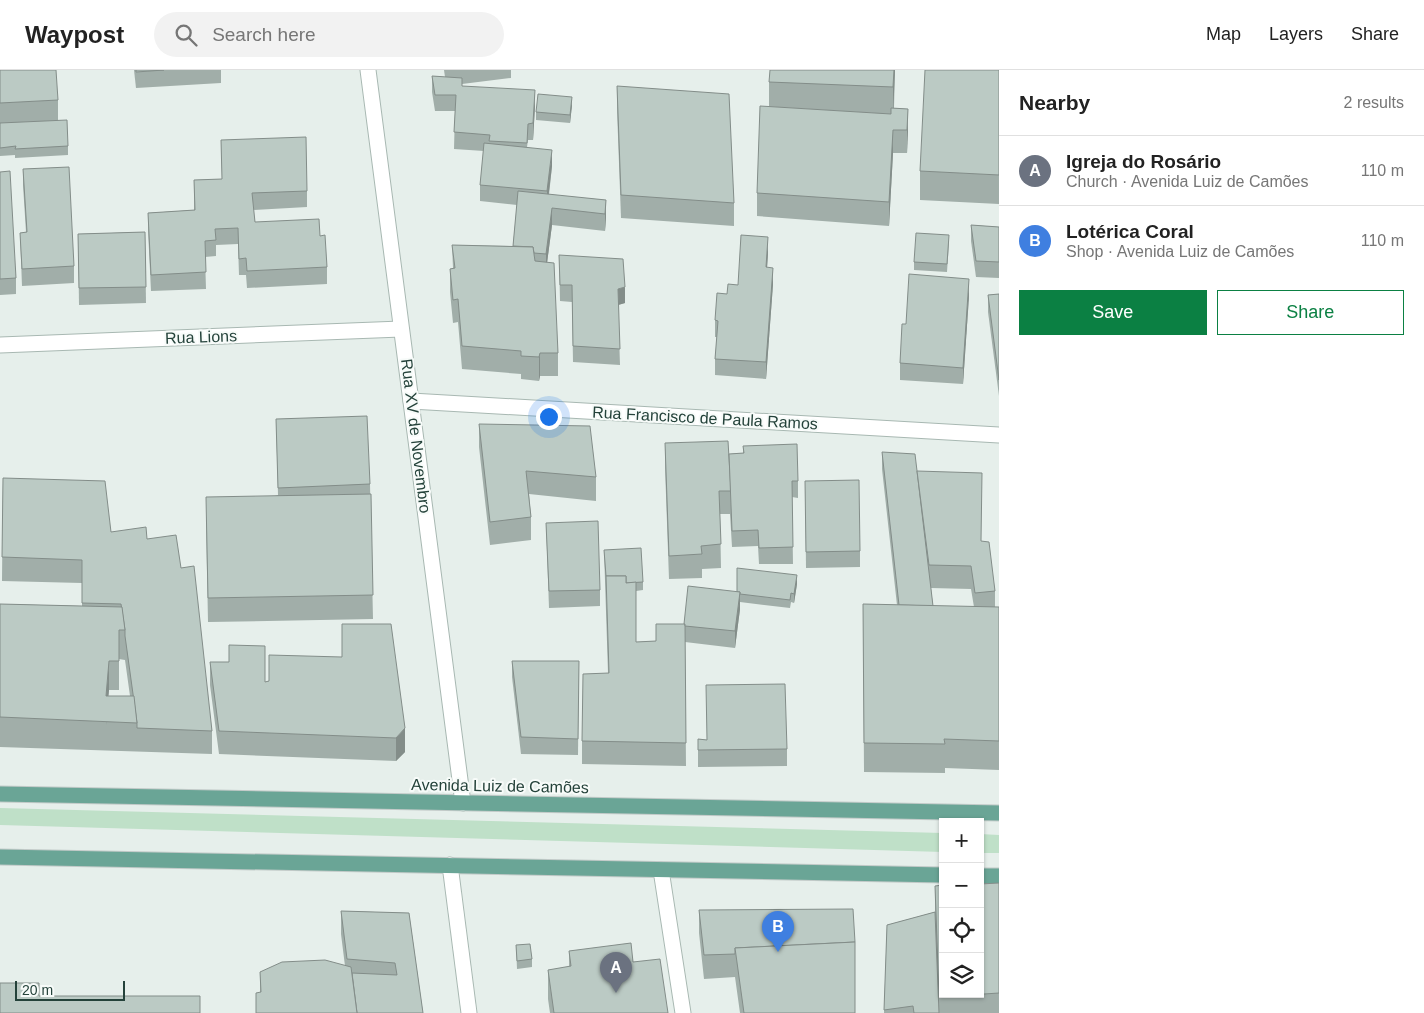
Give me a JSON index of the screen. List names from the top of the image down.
{
  "streets": {
    "main road": ["Avenida Luiz de Camões"],
    "street": ["Rua Lions", "Rua Francisco de Paula Ramos", "Rua XV de Novembro"]
  },
  "crossings": [
    ["Rua Lions", "Rua XV de Novembro"],
    ["Rua Francisco de Paula Ramos", "Rua XV de Novembro"],
    ["Rua XV de Novembro", "Avenida Luiz de Camões"]
  ],
  "scale_bar": "20 m",
  "page": {
    "header": "Waypost",
    "search": "Search here",
    "nav": ["Map", "Layers", "Share"],
    "heading": ["Nearby", "2 results"],
    "list": [
      {
        "mark": "A",
        "name": "Igreja do Rosário",
        "note": "Church · Avenida Luiz de Camões",
        "value": "110 m"
      },
      {
        "mark": "B",
        "name": "Lotérica Coral",
        "note": "Shop · Avenida Luiz de Camões",
        "value": "110 m"
      }
    ],
    "buttons": ["Save", "Share"],
    "map_buttons": ["+", "−"],
    "pins": ["B", "A"],
    "scale": "20 m"
  }
}
